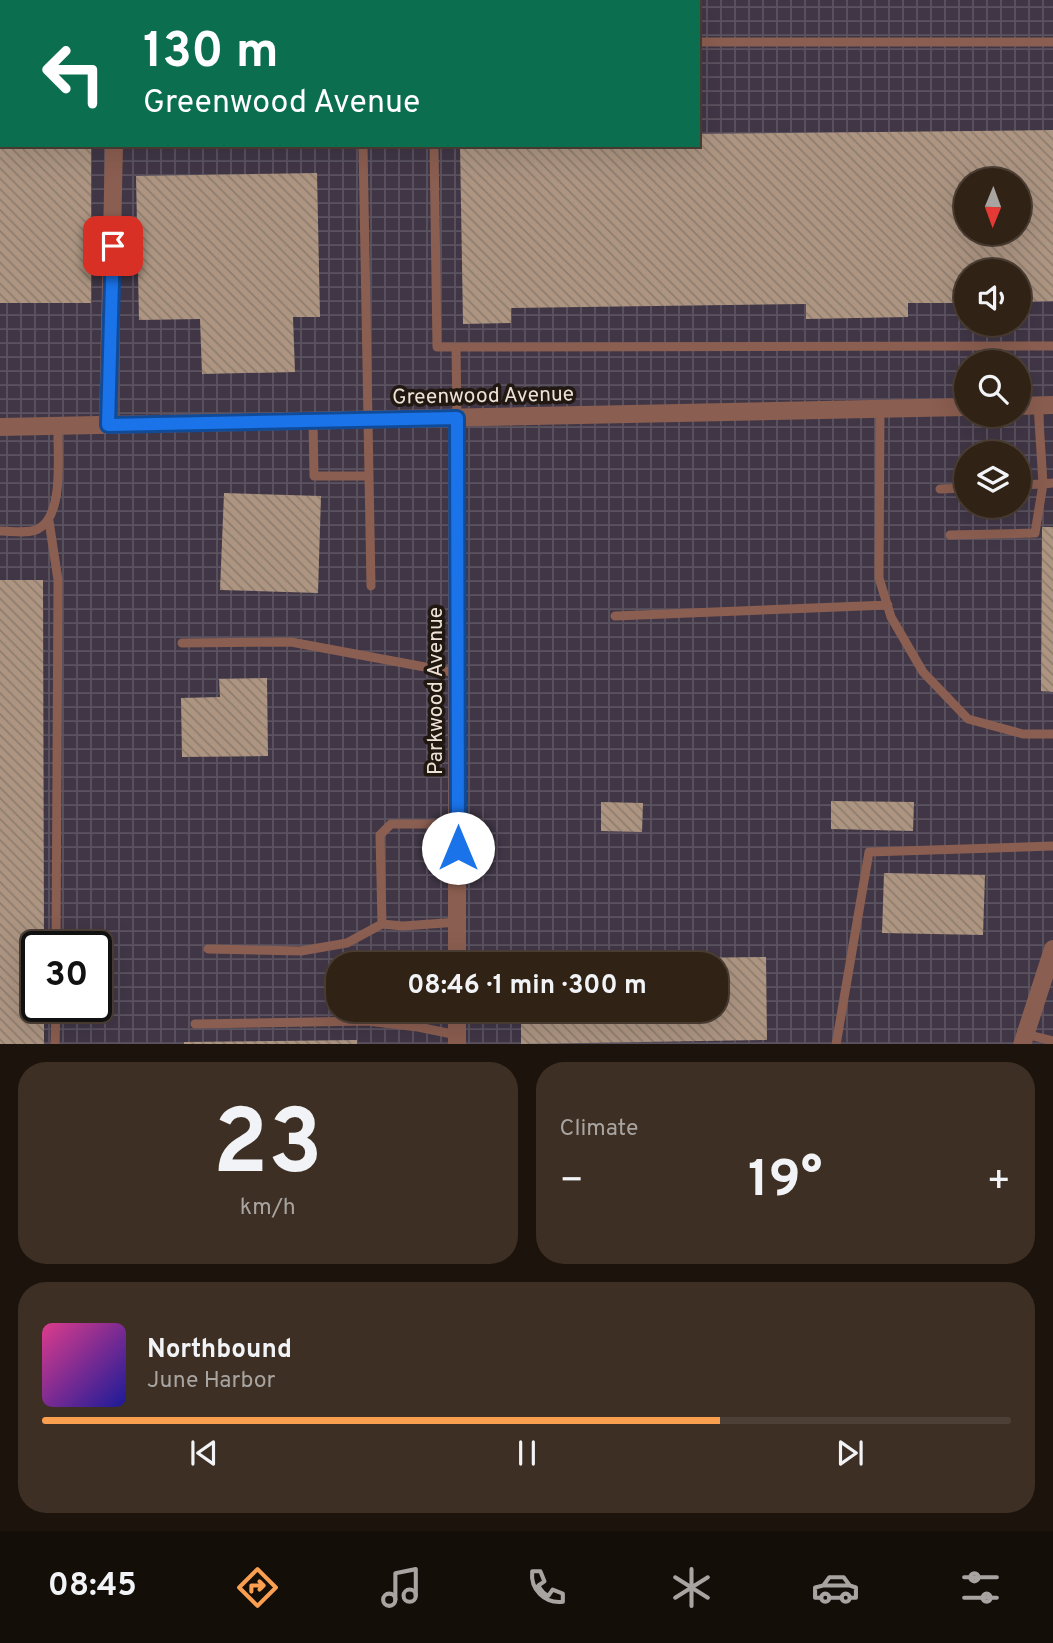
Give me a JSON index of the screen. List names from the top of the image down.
{
  "streets": {
    "street": ["Greenwood Avenue", "Parkwood Avenue"]
  },
  "crossings": [
    ["Greenwood Avenue", "Parkwood Avenue"]
  ],
  "north": "bottom",
  "page": {
    "turn": ["130 m", "Greenwood Avenue"],
    "limit": "30",
    "trip": "08:46 · 1 min · 300 m",
    "tile": [
      ["23", "km/h"],
      "Climate"
    ],
    "heat": ["−", "19°", "+"],
    "song": ["Northbound", "June Harbor"],
    "tabs": "08:45"
  }
}
